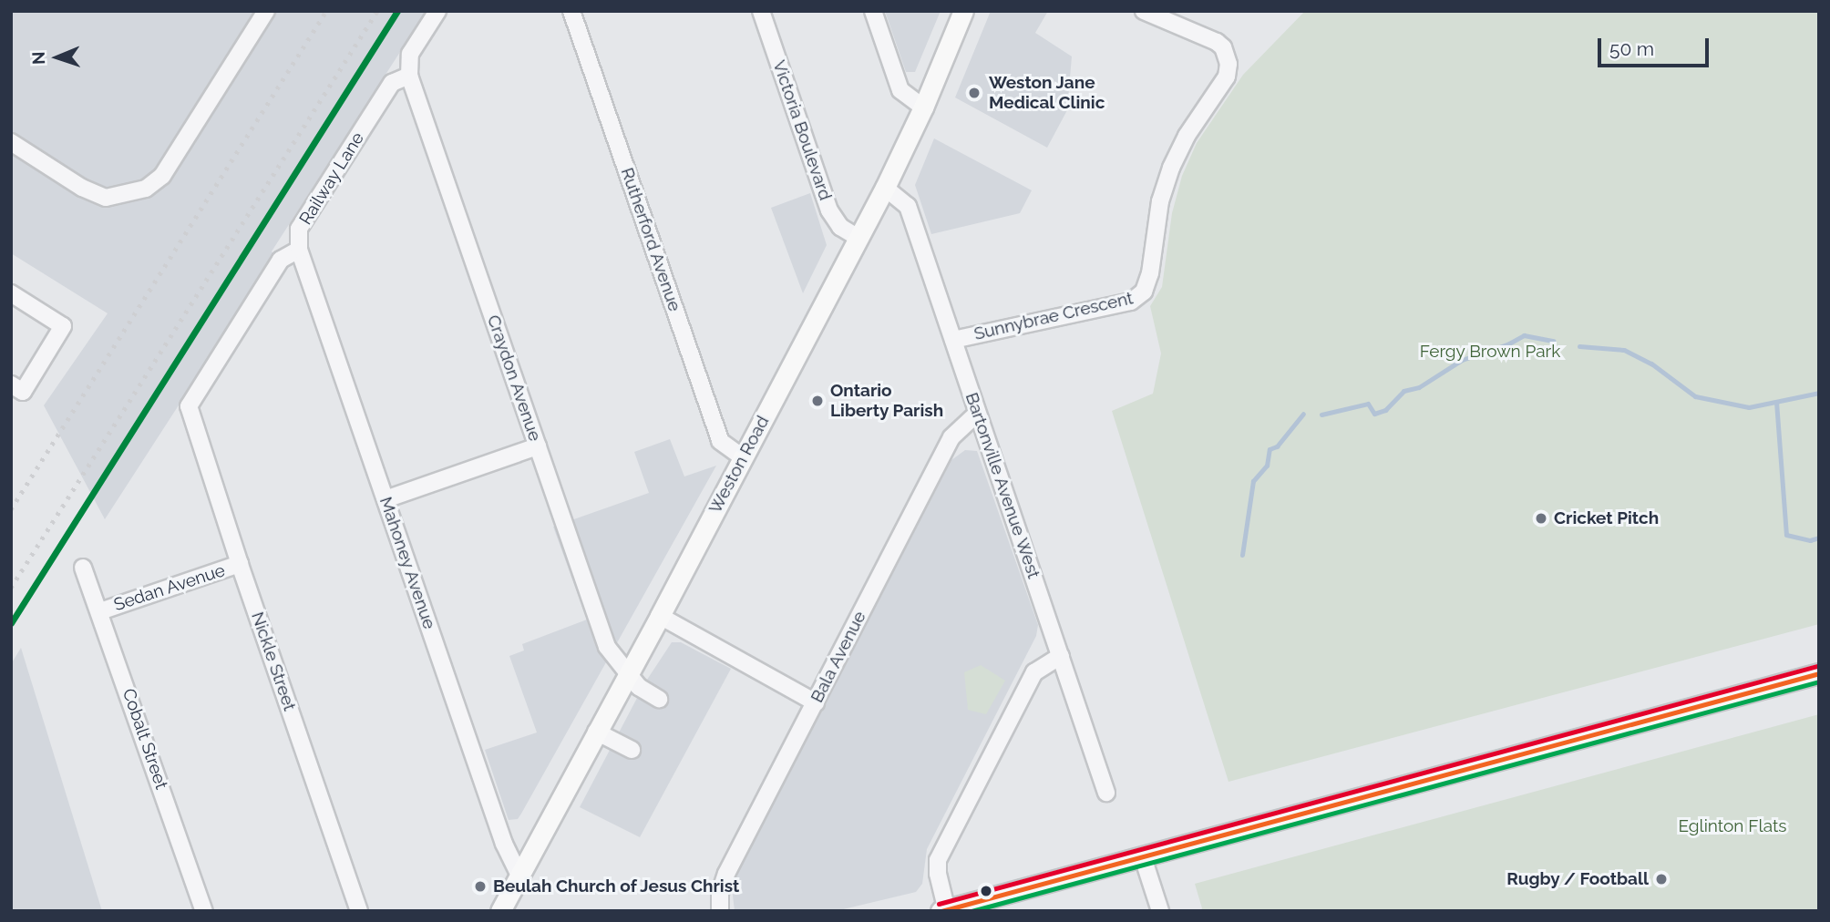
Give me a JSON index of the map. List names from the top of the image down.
{
  "streets": {
    "main road": ["Weston Road"],
    "street": [
      "Victoria Boulevard",
      "Railway Lane",
      "Rutherford Avenue",
      "Sunnybrae Crescent",
      "Craydon Avenue",
      "Bartonville Avenue West",
      "Mahoney Avenue",
      "Sedan Avenue",
      "Bala Avenue",
      "Nickle Street",
      "Cobalt Street"
    ]
  },
  "crossings": [
    ["Victoria Boulevard", "Weston Road"],
    ["Railway Lane", "Craydon Avenue"],
    ["Railway Lane", "Mahoney Avenue"],
    ["Railway Lane", "Nickle Street"],
    ["Rutherford Avenue", "Weston Road"],
    ["Sunnybrae Crescent", "Bartonville Avenue West"],
    ["Craydon Avenue", "Weston Road"],
    ["Weston Road", "Bartonville Avenue West"],
    ["Weston Road", "Mahoney Avenue"],
    ["Bartonville Avenue West", "Bala Avenue"],
    ["Sedan Avenue", "Nickle Street"],
    ["Sedan Avenue", "Cobalt Street"]
  ],
  "parks": ["Fergy Brown Park", "Eglinton Flats"],
  "places": [
    "Weston Jane Medical Clinic",
    "Ontario Liberty Parish",
    "Cricket Pitch",
    "Rugby / Football",
    "Beulah Church of Jesus Christ"
  ],
  "scale_bar": "50 m",
  "north": "left"
}
